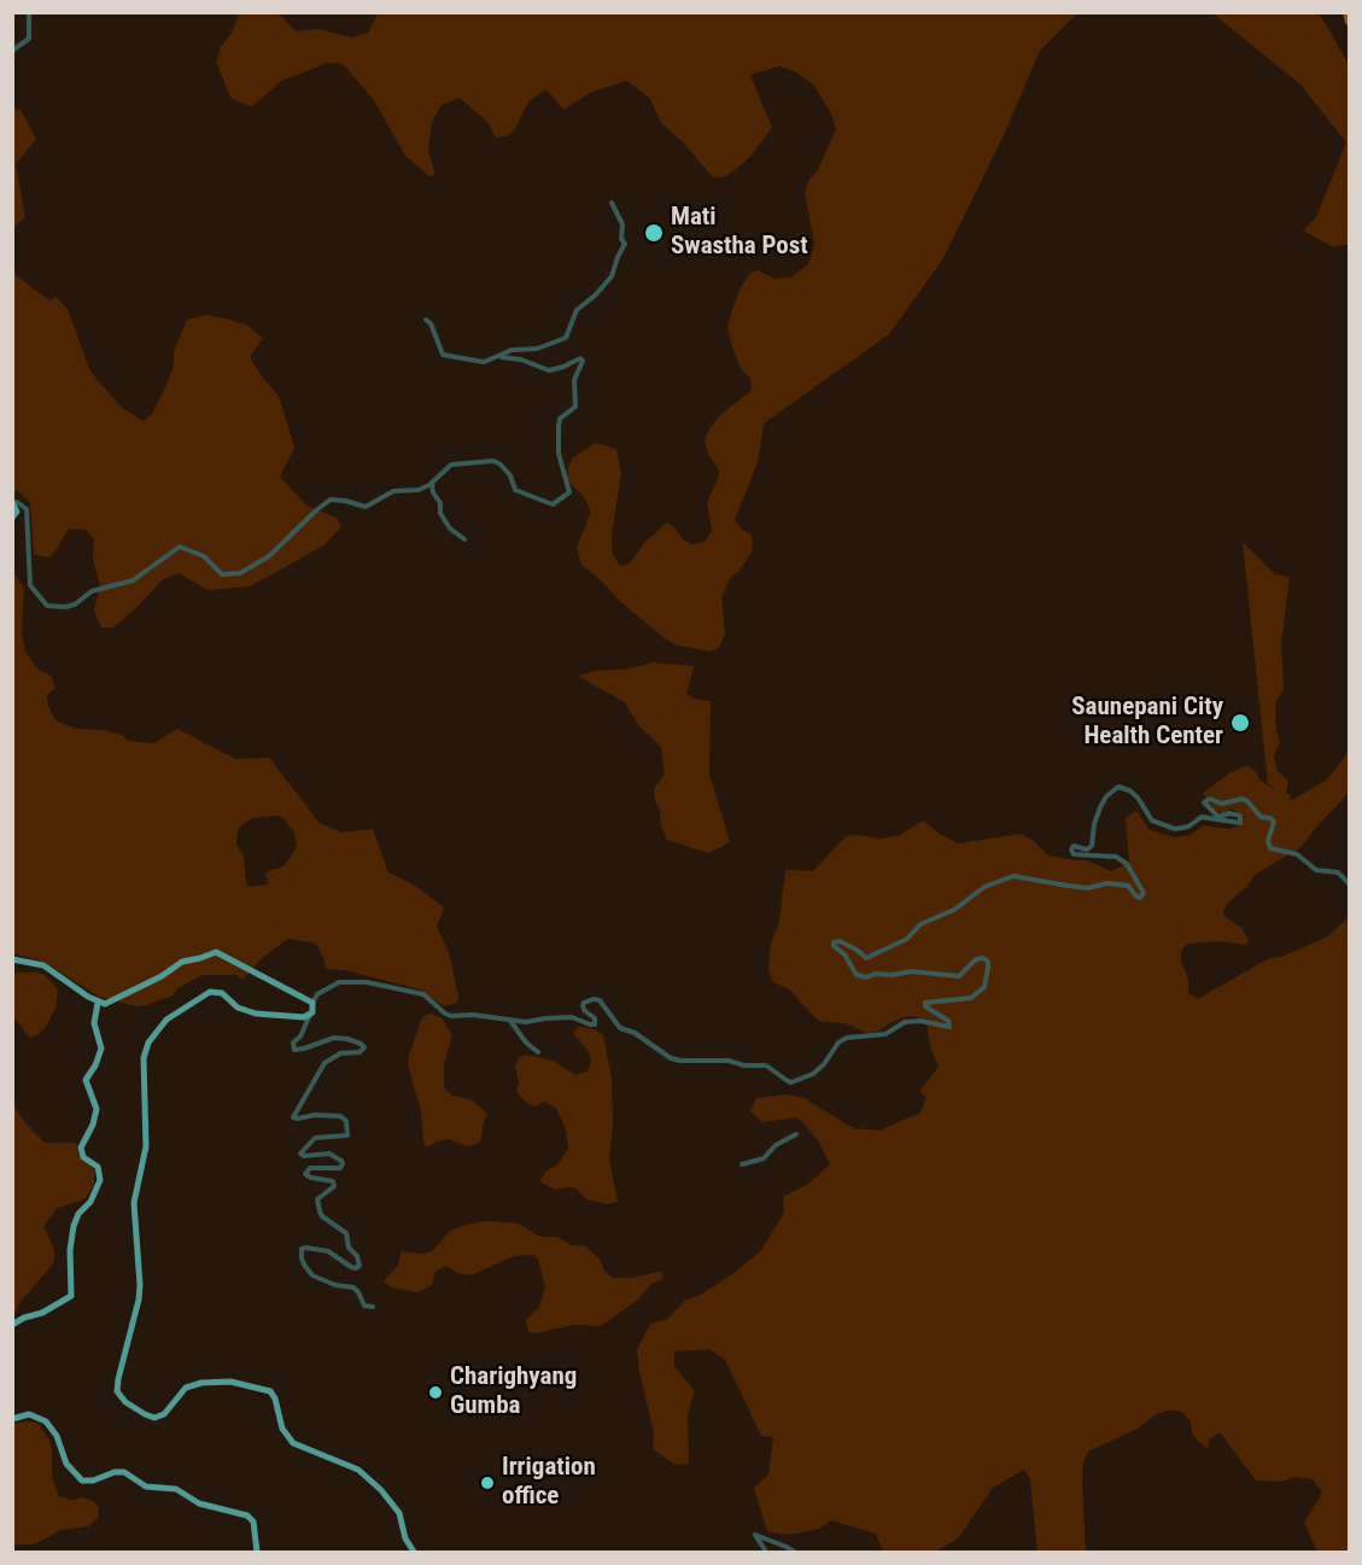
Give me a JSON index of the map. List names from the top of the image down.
{
  "places": [
    "Mati Swastha Post",
    "Saunepani City Health Center",
    "Charighyang Gumba",
    "Irrigation office"
  ]
}
